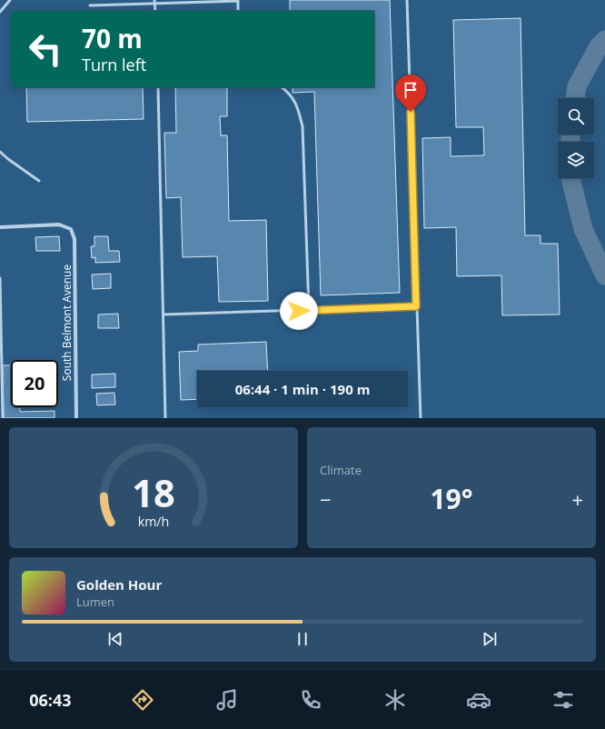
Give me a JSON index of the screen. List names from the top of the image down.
{
  "streets": {
    "street": ["South Belmont Avenue"]
  },
  "page": {
    "turn": ["70 m", "Turn left"],
    "limit": "20",
    "trip": "06:44 · 1 min · 190 m",
    "tile": "Climate",
    "heat": ["−", "19°", "+"],
    "song": ["Golden Hour", "Lumen"],
    "tabs": "06:43",
    "gauge": ["18", "km/h"]
  }
}
